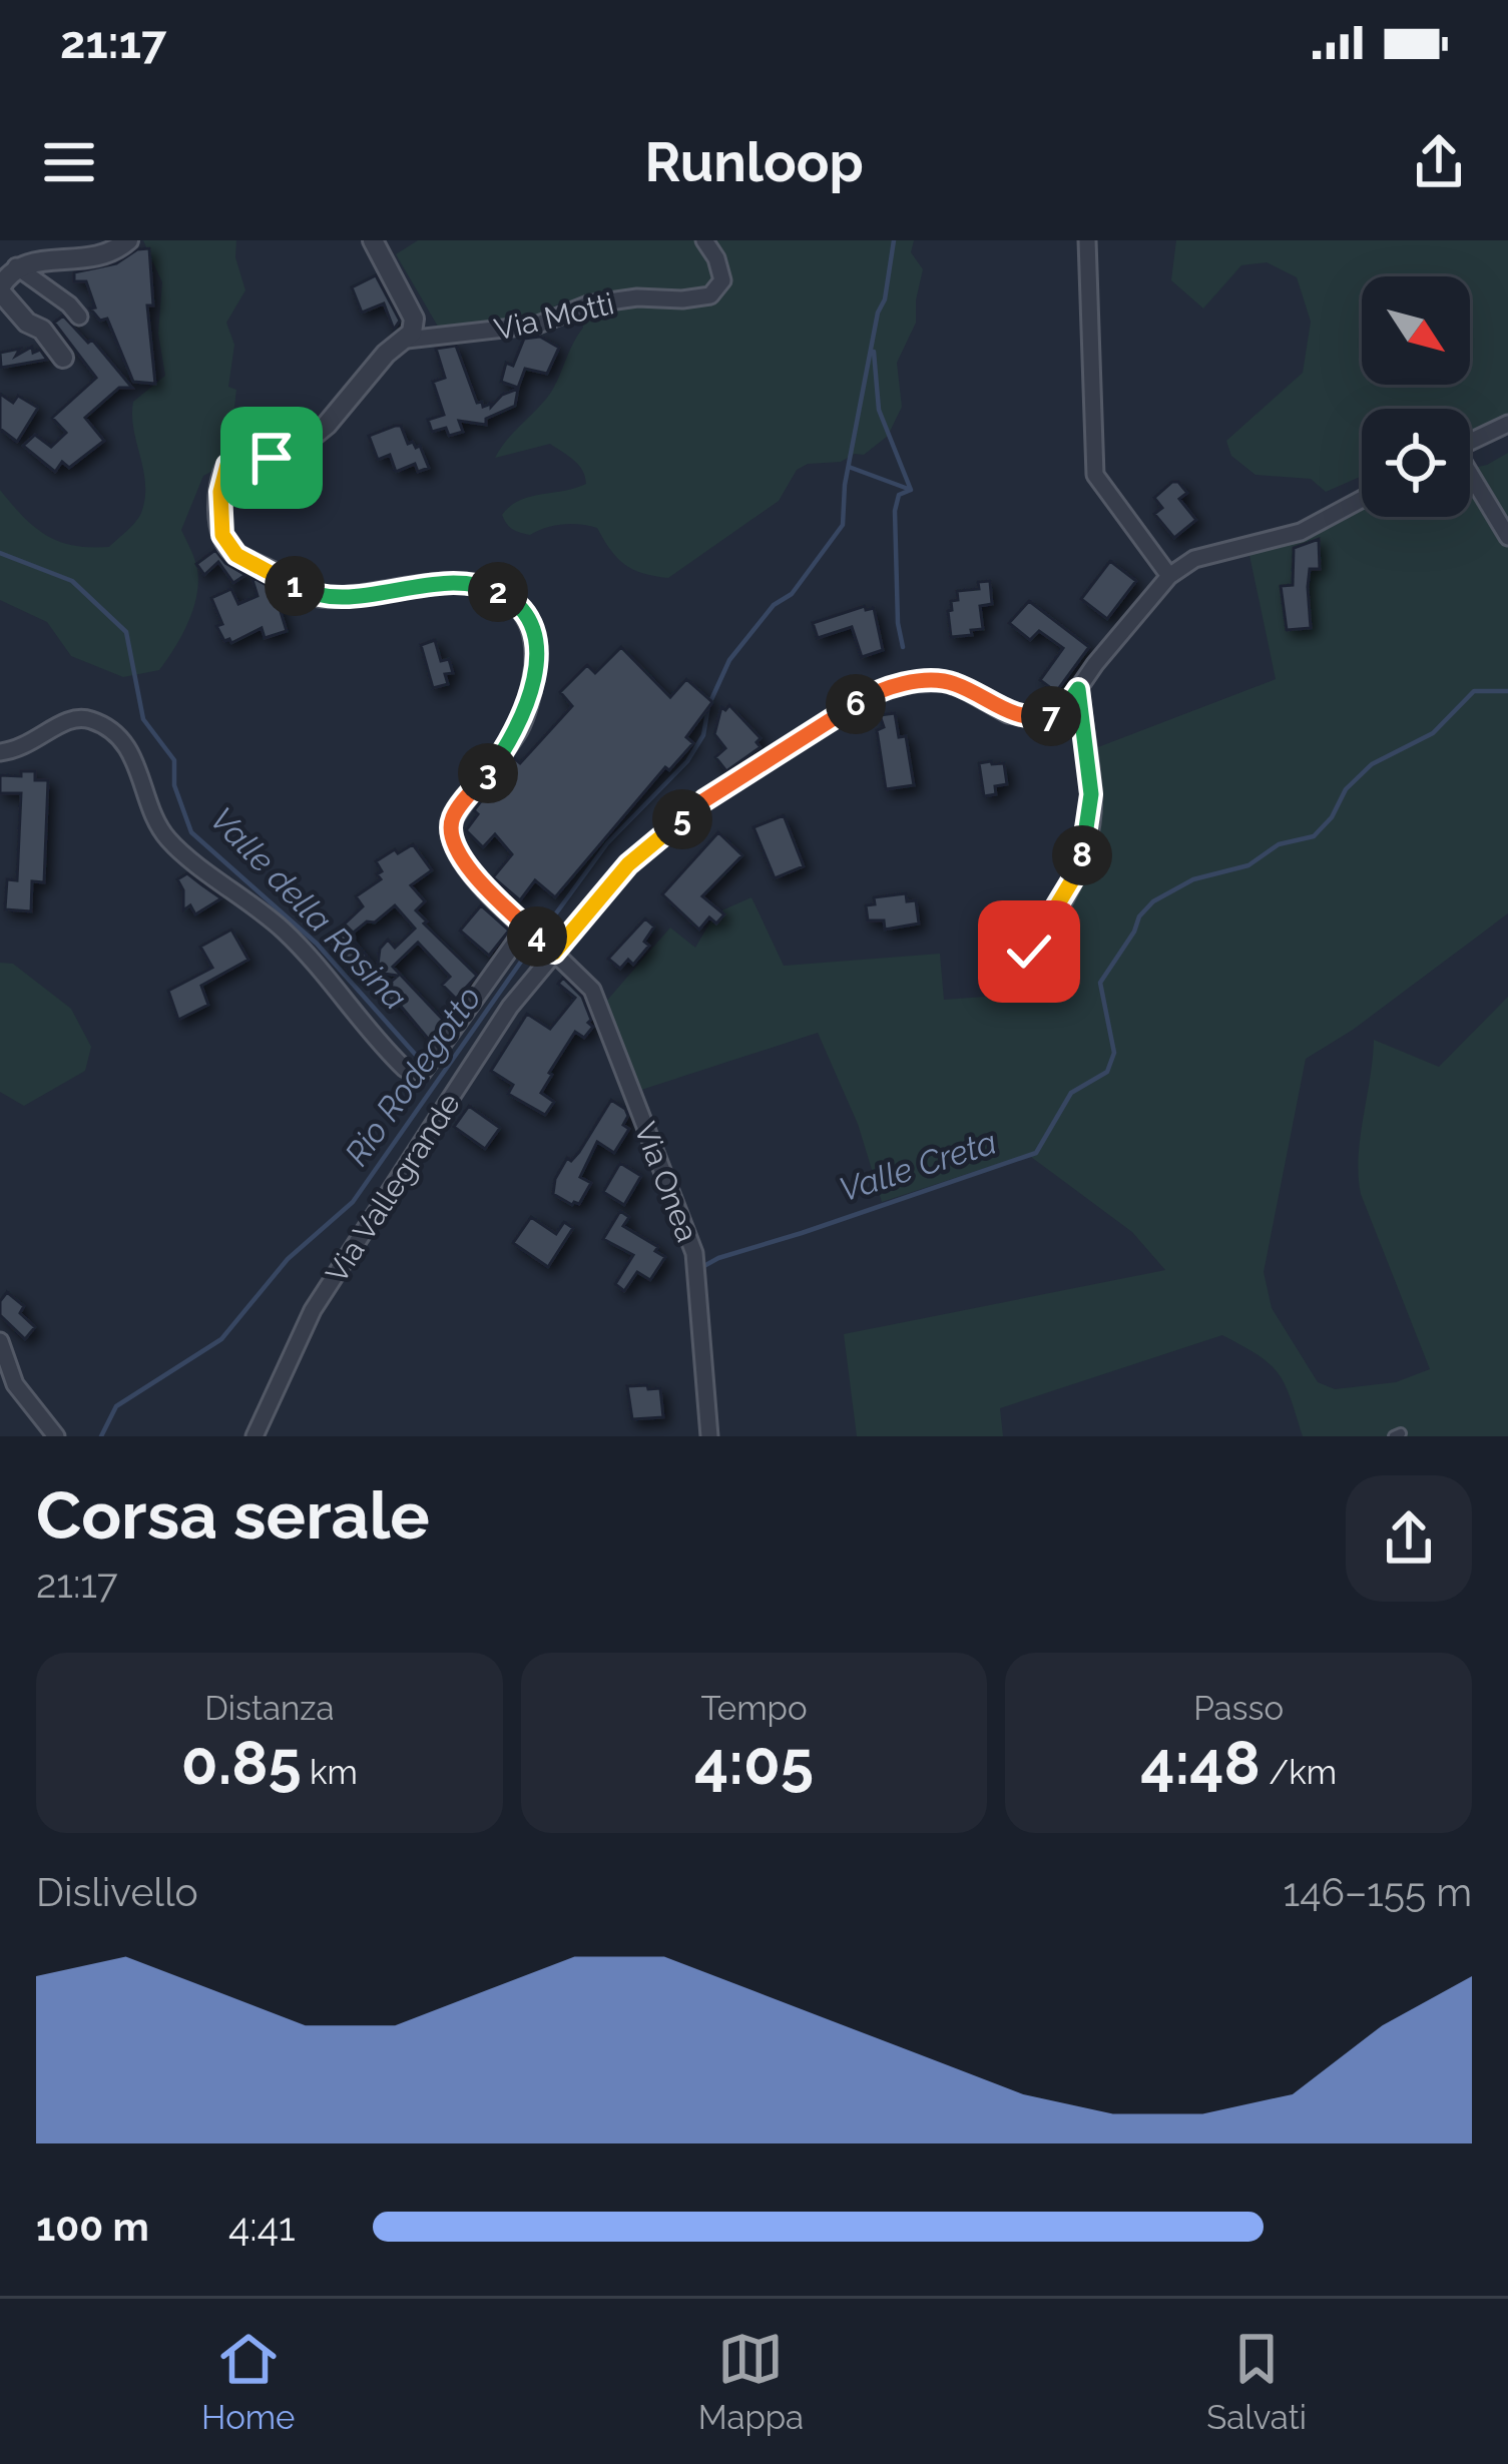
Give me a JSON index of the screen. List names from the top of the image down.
{
  "streets": {
    "street": ["Via Motti", "Via Onea", "Via Vallegrande"]
  },
  "crossings": [
    ["Via Onea", "Via Vallegrande"]
  ],
  "water": ["Valle della Rosina", "Rio Rodegotto", "Valle Creta"],
  "north": "bottom right",
  "page": {
    "status": "21:17",
    "header": "Runloop",
    "pins": [
      "1",
      "2",
      "6",
      "7",
      "3",
      "5",
      "8",
      "4"
    ],
    "heading": ["Corsa serale", "21:17"],
    "stats": [
      ["Distanza", "0.85 km"],
      ["Tempo", "4:05"],
      ["Passo", "4:48 /km"]
    ],
    "chart": ["Dislivello", "146–155 m"],
    "list": [
      {
        "name": "100 m",
        "note": "4:41"
      }
    ],
    "tabs": ["Home", "Mappa", "Salvati"]
  }
}
